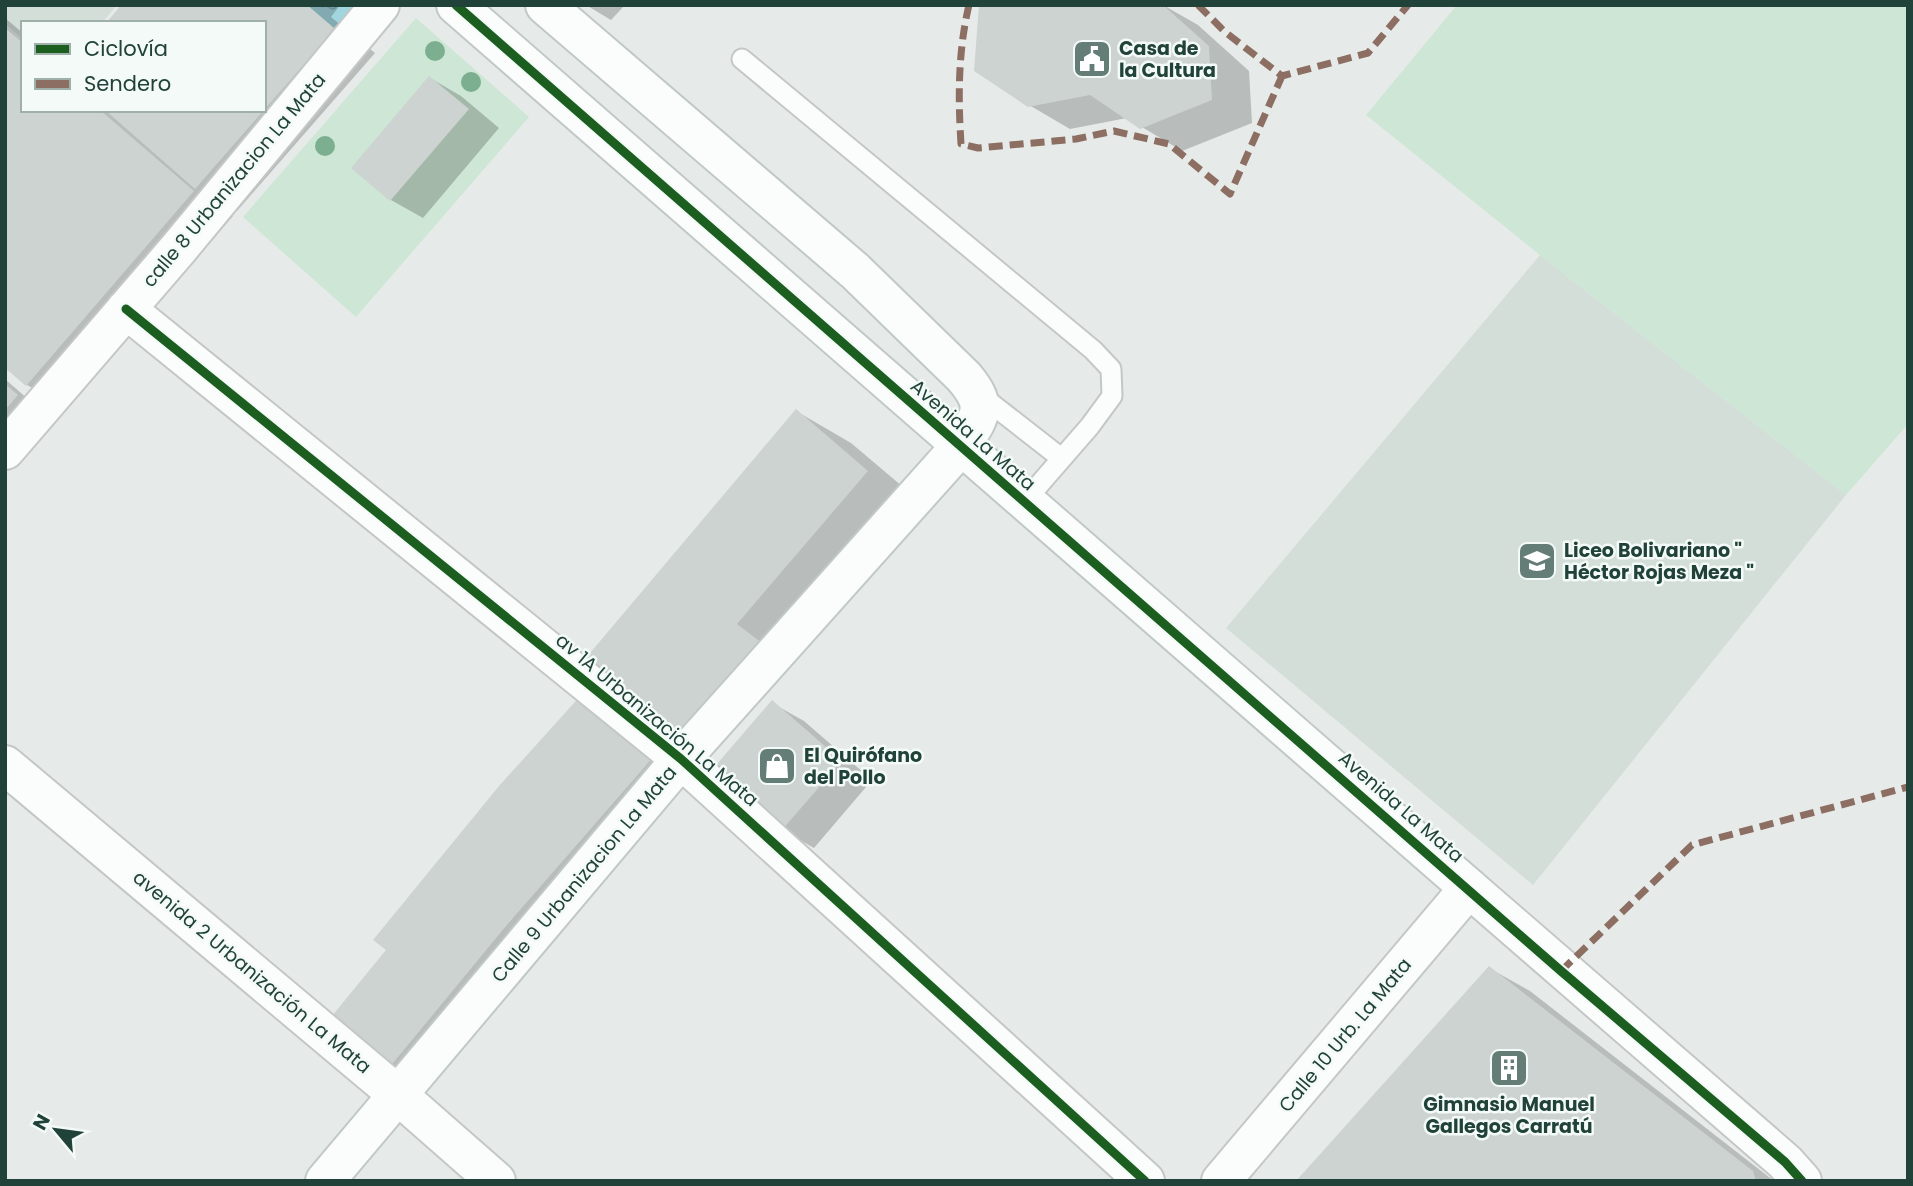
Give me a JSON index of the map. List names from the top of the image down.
{
  "streets": {
    "street": [
      "calle 8 Urbanizacion La Mata",
      "Avenida La Mata",
      "av 1A Urbanización La Mata",
      "Calle 9 Urbanizacion La Mata",
      "avenida 2 Urbanización La Mata",
      "Calle 10 Urb. La Mata"
    ]
  },
  "crossings": [
    ["calle 8 Urbanizacion La Mata", "av 1A Urbanización La Mata"],
    ["Avenida La Mata", "Calle 9 Urbanizacion La Mata"],
    ["Avenida La Mata", "Calle 10 Urb. La Mata"],
    ["av 1A Urbanización La Mata", "Calle 9 Urbanizacion La Mata"],
    ["Calle 9 Urbanizacion La Mata", "avenida 2 Urbanización La Mata"]
  ],
  "places": {
    "public building": ["Casa de la Cultura"],
    "school or university": ["Liceo Bolivariano \" Héctor Rojas Meza \""],
    "shop": ["El Quirófano del Pollo"],
    "building": ["Gimnasio Manuel Gallegos Carratú"]
  },
  "legend": ["Ciclovía", "Sendero"],
  "north": "top left"
}
